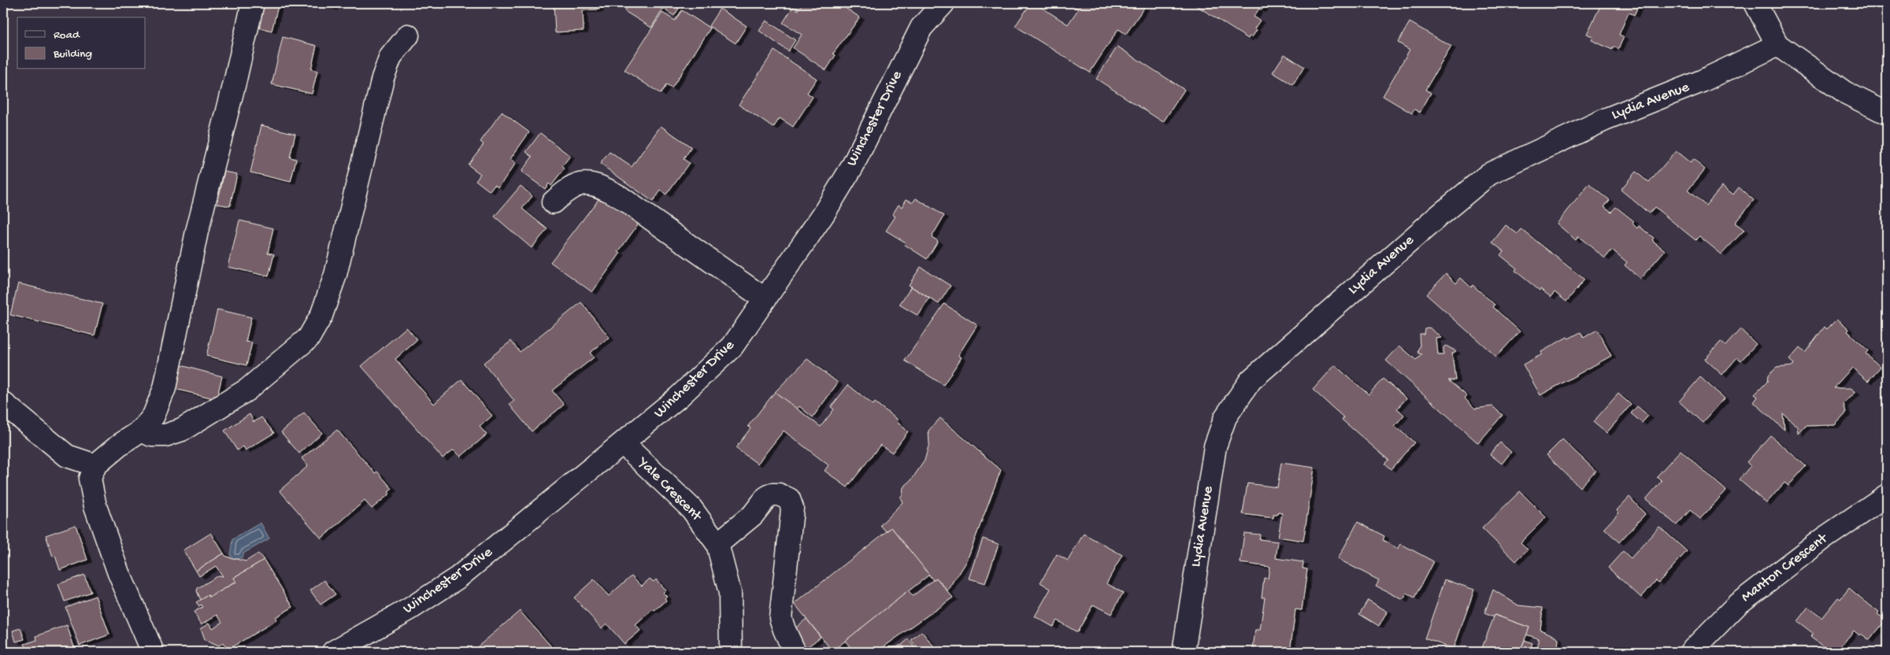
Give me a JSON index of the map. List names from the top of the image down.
{
  "streets": {
    "street": [
      "Lydia Avenue",
      "Winchester Drive",
      "Yale Crescent",
      "Manton Crescent"
    ]
  },
  "crossings": [
    ["Winchester Drive", "Yale Crescent"]
  ],
  "legend": ["Road", "Building"]
}
